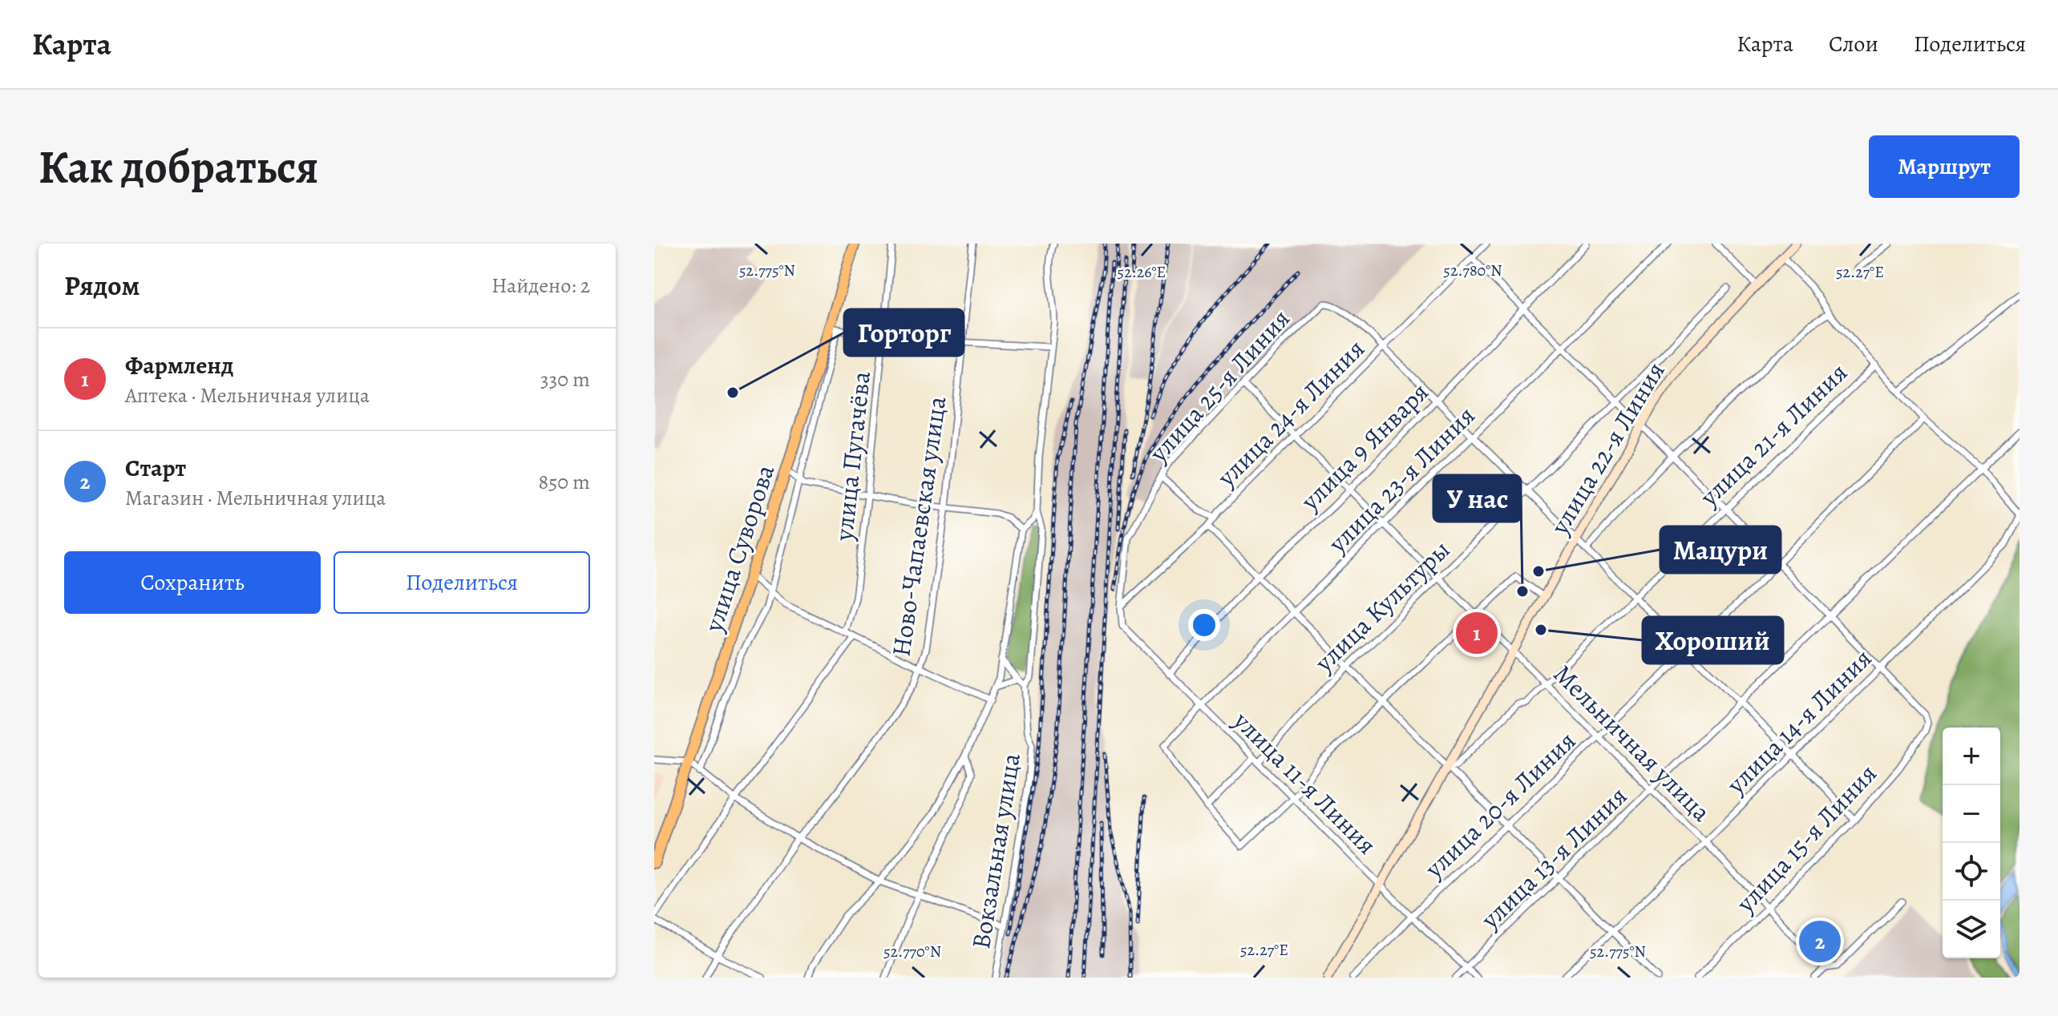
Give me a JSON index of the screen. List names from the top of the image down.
{
  "streets": {
    "main road": ["улица 21-я Линия", "улица 22-я Линия", "улица Суворова"],
    "street": [
      "улица 25-я Линия",
      "улица 24-я Линия",
      "улица 9 Января",
      "улица Пугачёва",
      "улица 23-я Линия",
      "Ново-Чапаевская улица",
      "улица Культуры",
      "улица 14-я Линия",
      "Мельничная улица",
      "улица 11-я Линия",
      "улица 20-я Линия",
      "улица 15-я Линия",
      "Вокзальная улица",
      "улица 13-я Линия"
    ]
  },
  "crossings": [
    ["улица 25-я Линия", "улица 24-я Линия"],
    ["улица 25-я Линия", "Мельничная улица"],
    ["улица 25-я Линия", "улица 11-я Линия"],
    ["улица 24-я Линия", "Мельничная улица"],
    ["улица 24-я Линия", "улица 11-я Линия"],
    ["улица 21-я Линия", "улица 22-я Линия"],
    ["улица 21-я Линия", "Мельничная улица"],
    ["улица 21-я Линия", "улица 11-я Линия"],
    ["улица 9 Января", "Мельничная улица"],
    ["улица 9 Января", "улица 11-я Линия"],
    ["улица 22-я Линия", "Мельничная улица"],
    ["улица 23-я Линия", "улица Культуры"],
    ["улица 23-я Линия", "Мельничная улица"],
    ["улица 23-я Линия", "улица 11-я Линия"],
    ["улица Культуры", "Мельничная улица"],
    ["улица Культуры", "улица 11-я Линия"],
    ["улица 14-я Линия", "Мельничная улица"],
    ["улица 14-я Линия", "улица 15-я Линия"],
    ["Мельничная улица", "улица 20-я Линия"],
    ["Мельничная улица", "улица 15-я Линия"],
    ["Мельничная улица", "улица 13-я Линия"],
    ["улица 11-я Линия", "улица 20-я Линия"],
    ["улица 11-я Линия", "улица 13-я Линия"]
  ],
  "places": [
    "Горторг",
    "Мацури",
    "У нас",
    "Хороший"
  ],
  "page": {
    "header": "Карта",
    "nav": ["Карта", "Слои", "Поделиться"],
    "buttons": [
      "Маршрут",
      ["Сохранить", "Поделиться"]
    ],
    "title": "Как добраться",
    "heading": ["Рядом", "Найдено: 2"],
    "list": [
      {
        "mark": "1",
        "name": "Фармленд",
        "note": "Аптека · Мельничная улица",
        "value": "330 m"
      },
      {
        "mark": "2",
        "name": "Cтарт",
        "note": "Магазин · Мельничная улица",
        "value": "850 m"
      }
    ],
    "pins": ["1", "2"],
    "map_buttons": ["+", "−"]
  },
  "coordinates": [
    "52.775°N",
    "52.780°N",
    "52.26°E",
    "52.27°E",
    "52.770°N"
  ]
}
